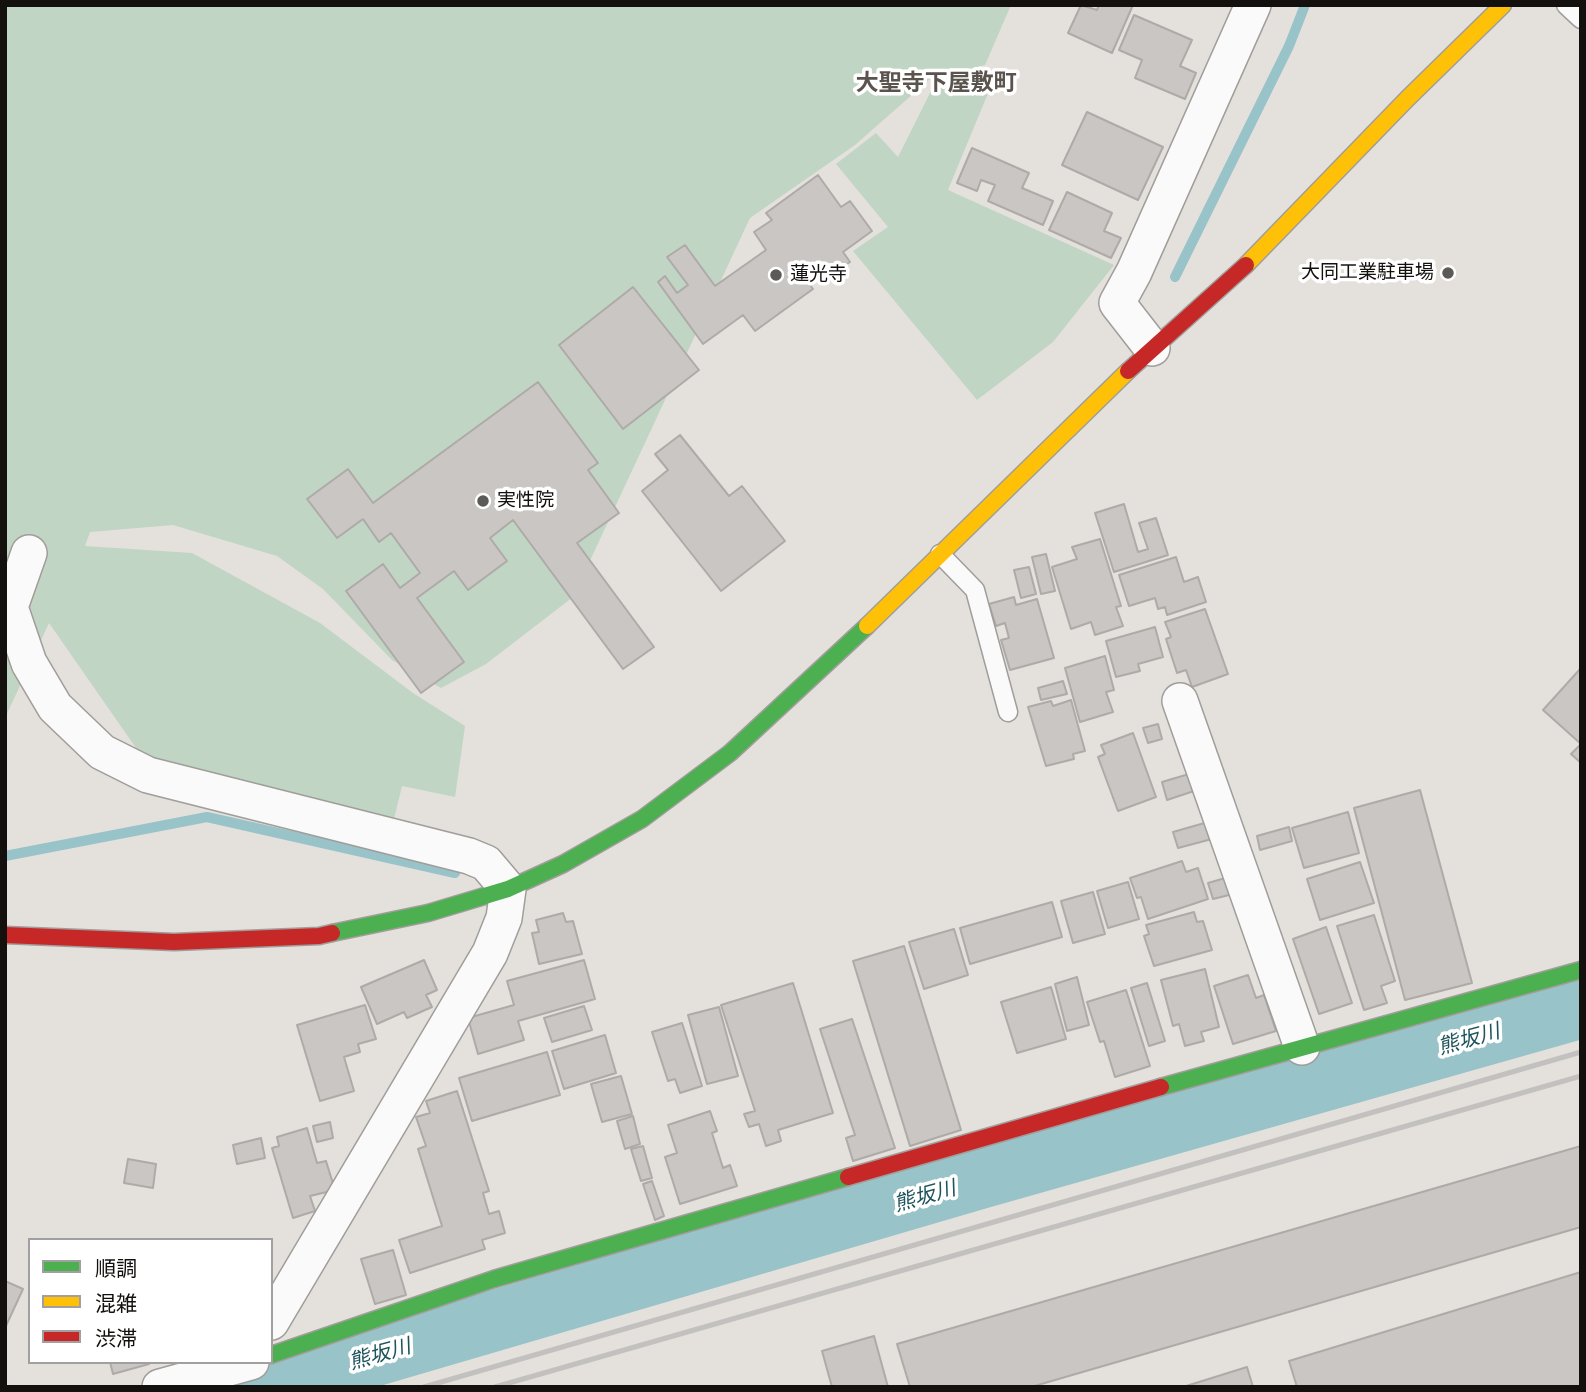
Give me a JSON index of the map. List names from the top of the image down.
{
  "districts": ["大聖寺下屋敷町"],
  "water": ["熊坂川"],
  "places": ["大同工業駐車場", "蓮光寺", "実性院"],
  "legend": ["順調", "混雑", "渋滞"]
}
